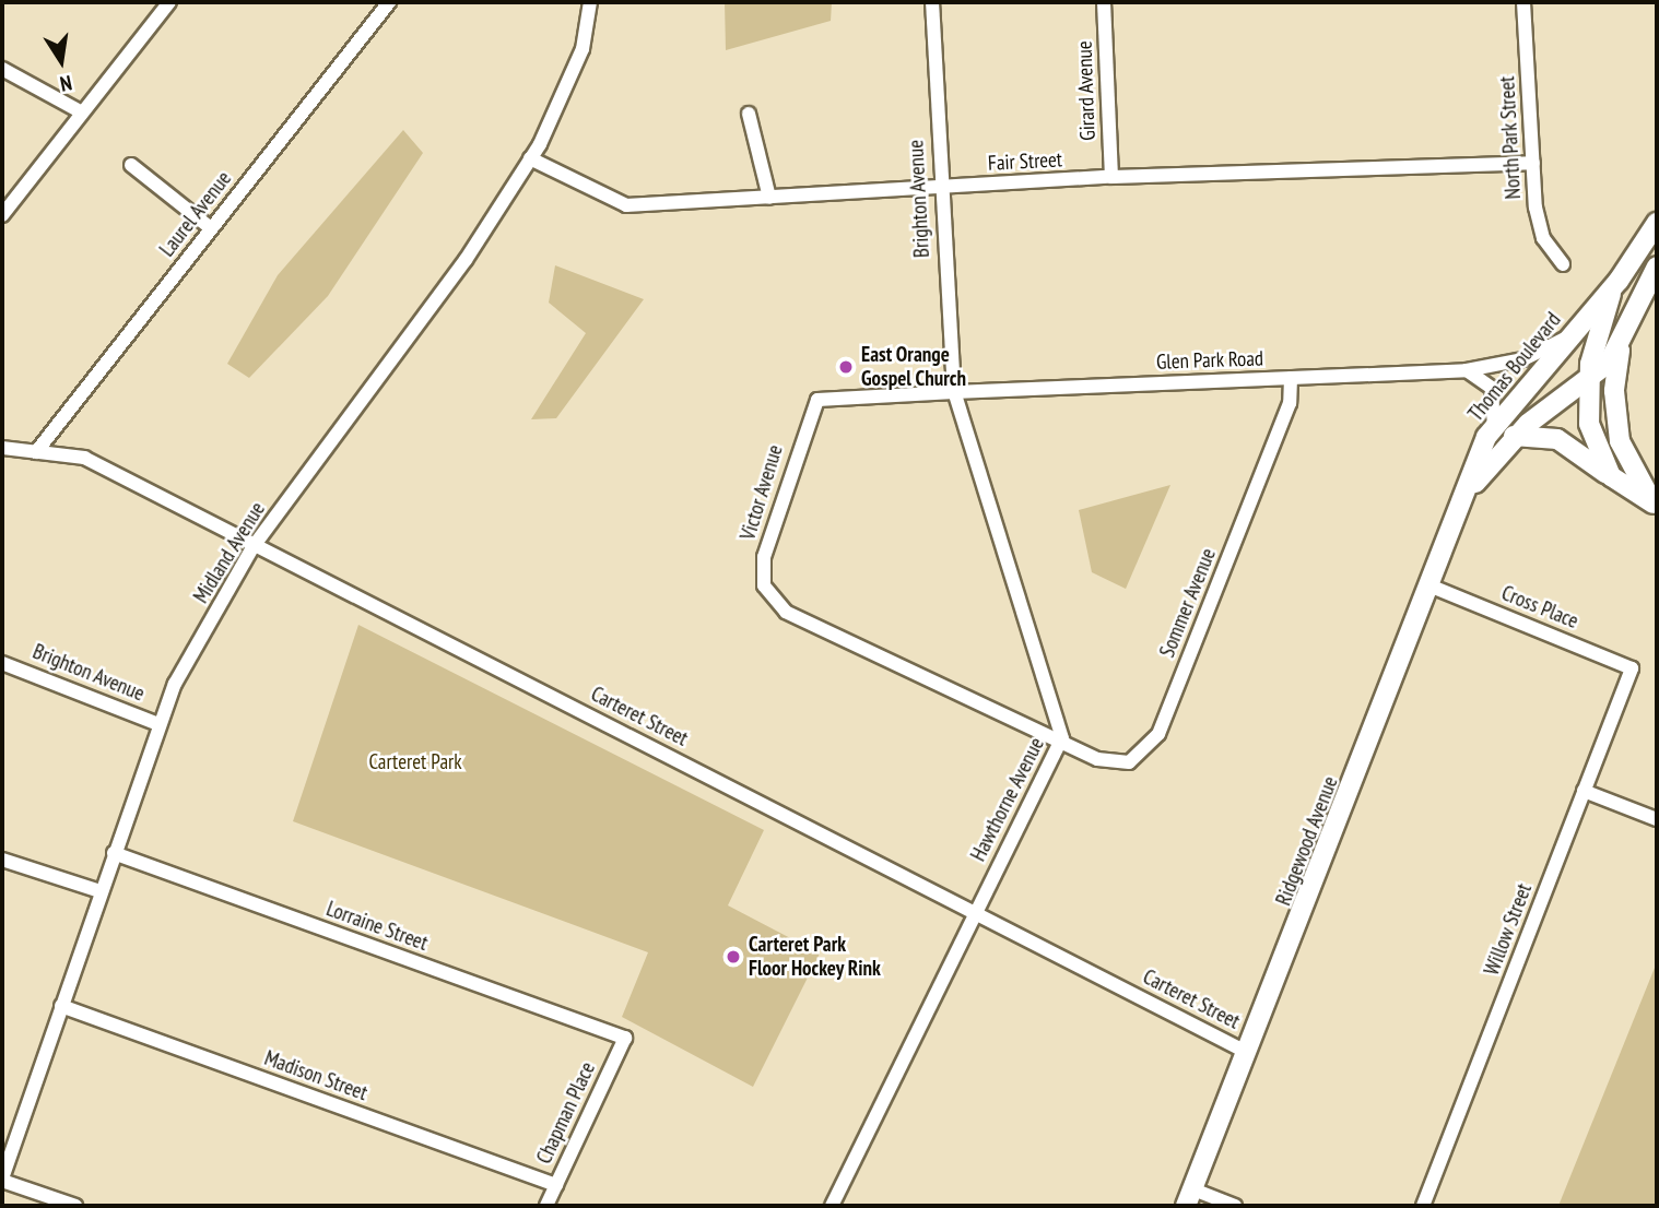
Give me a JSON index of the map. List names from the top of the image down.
{
  "streets": {
    "street": [
      "Girard Avenue",
      "North Park Street",
      "Fair Street",
      "Brighton Avenue",
      "Laurel Avenue",
      "Glen Park Road",
      "Thomas Boulevard",
      "Victor Avenue",
      "Midland Avenue",
      "Sommer Avenue",
      "Cross Place",
      "Carteret Street",
      "Hawthorne Avenue",
      "Ridgewood Avenue",
      "Lorraine Street",
      "Willow Street",
      "Madison Street",
      "Chapman Place"
    ]
  },
  "crossings": [
    ["Girard Avenue", "Fair Street"],
    ["North Park Street", "Fair Street"],
    ["Fair Street", "Brighton Avenue"],
    ["Fair Street", "Midland Avenue"],
    ["Brighton Avenue", "Glen Park Road"],
    ["Brighton Avenue", "Victor Avenue"],
    ["Brighton Avenue", "Midland Avenue"],
    ["Brighton Avenue", "Hawthorne Avenue"],
    ["Laurel Avenue", "Carteret Street"],
    ["Glen Park Road", "Thomas Boulevard"],
    ["Glen Park Road", "Victor Avenue"],
    ["Glen Park Road", "Sommer Avenue"],
    ["Glen Park Road", "Hawthorne Avenue"],
    ["Thomas Boulevard", "Ridgewood Avenue"],
    ["Victor Avenue", "Sommer Avenue"],
    ["Victor Avenue", "Hawthorne Avenue"],
    ["Midland Avenue", "Carteret Street"],
    ["Midland Avenue", "Lorraine Street"],
    ["Midland Avenue", "Madison Street"],
    ["Sommer Avenue", "Hawthorne Avenue"],
    ["Cross Place", "Ridgewood Avenue"],
    ["Cross Place", "Willow Street"],
    ["Carteret Street", "Hawthorne Avenue"],
    ["Carteret Street", "Ridgewood Avenue"],
    ["Lorraine Street", "Chapman Place"],
    ["Madison Street", "Chapman Place"]
  ],
  "parks": ["Carteret Park"],
  "places": ["East Orange Gospel Church", "Carteret Park Floor Hockey Rink"],
  "north": "bottom"
}
